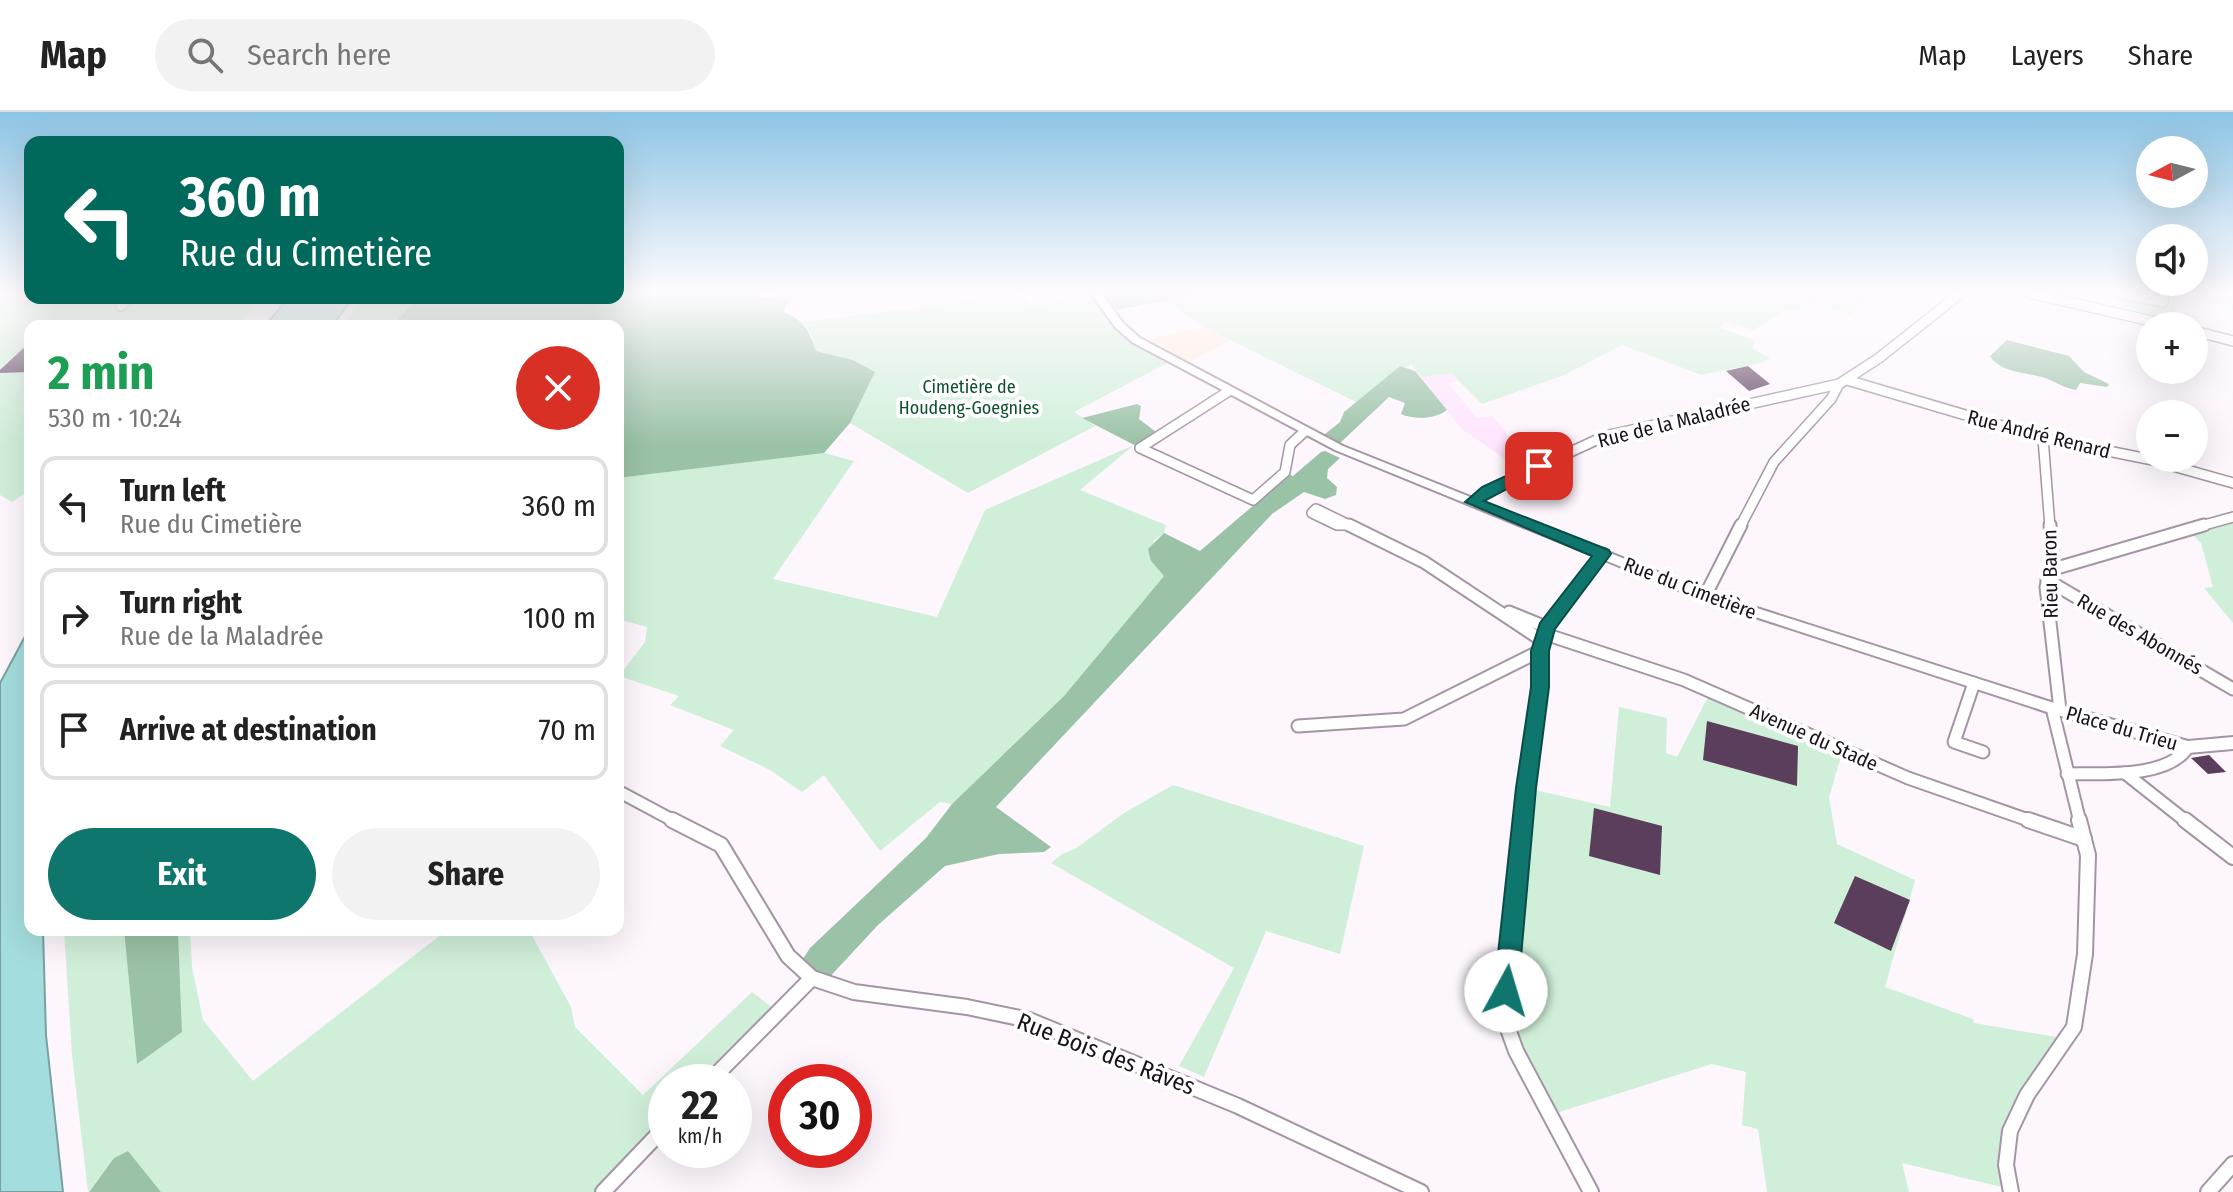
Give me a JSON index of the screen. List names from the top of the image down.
{
  "streets": {
    "street": [
      "Rue de la Maladrée",
      "Rue André Renard",
      "Rieu Baron",
      "Rue du Cimetière",
      "Rue des Abonnés",
      "Place du Trieu",
      "Avenue du Stade",
      "Rue Bois des Râves"
    ]
  },
  "crossings": [
    ["Rue de la Maladrée", "Rue André Renard"],
    ["Rue de la Maladrée", "Rue du Cimetière"],
    ["Rue André Renard", "Rieu Baron"],
    ["Rieu Baron", "Rue du Cimetière"],
    ["Rieu Baron", "Rue des Abonnés"],
    ["Rieu Baron", "Place du Trieu"],
    ["Rue du Cimetière", "Place du Trieu"]
  ],
  "parks": ["Cimetière de Houdeng-Goegnies"],
  "north": "left",
  "page": {
    "header": "Map",
    "search": "Search here",
    "nav": ["Map", "Layers", "Share"],
    "map_buttons": ["+", "−"],
    "turn": ["360 m", "Rue du Cimetière"],
    "heading": ["2 min", "530 m · 10:24"],
    "list": [
      {
        "name": "Turn left",
        "note": "Rue du Cimetière",
        "value": "360 m"
      },
      {
        "name": "Turn right",
        "note": "Rue de la Maladrée",
        "value": "100 m"
      },
      {
        "name": "Arrive at destination",
        "value": "70 m"
      }
    ],
    "buttons": ["Exit", "Share"],
    "speed": "22 km/h",
    "limit": "30"
  }
}
